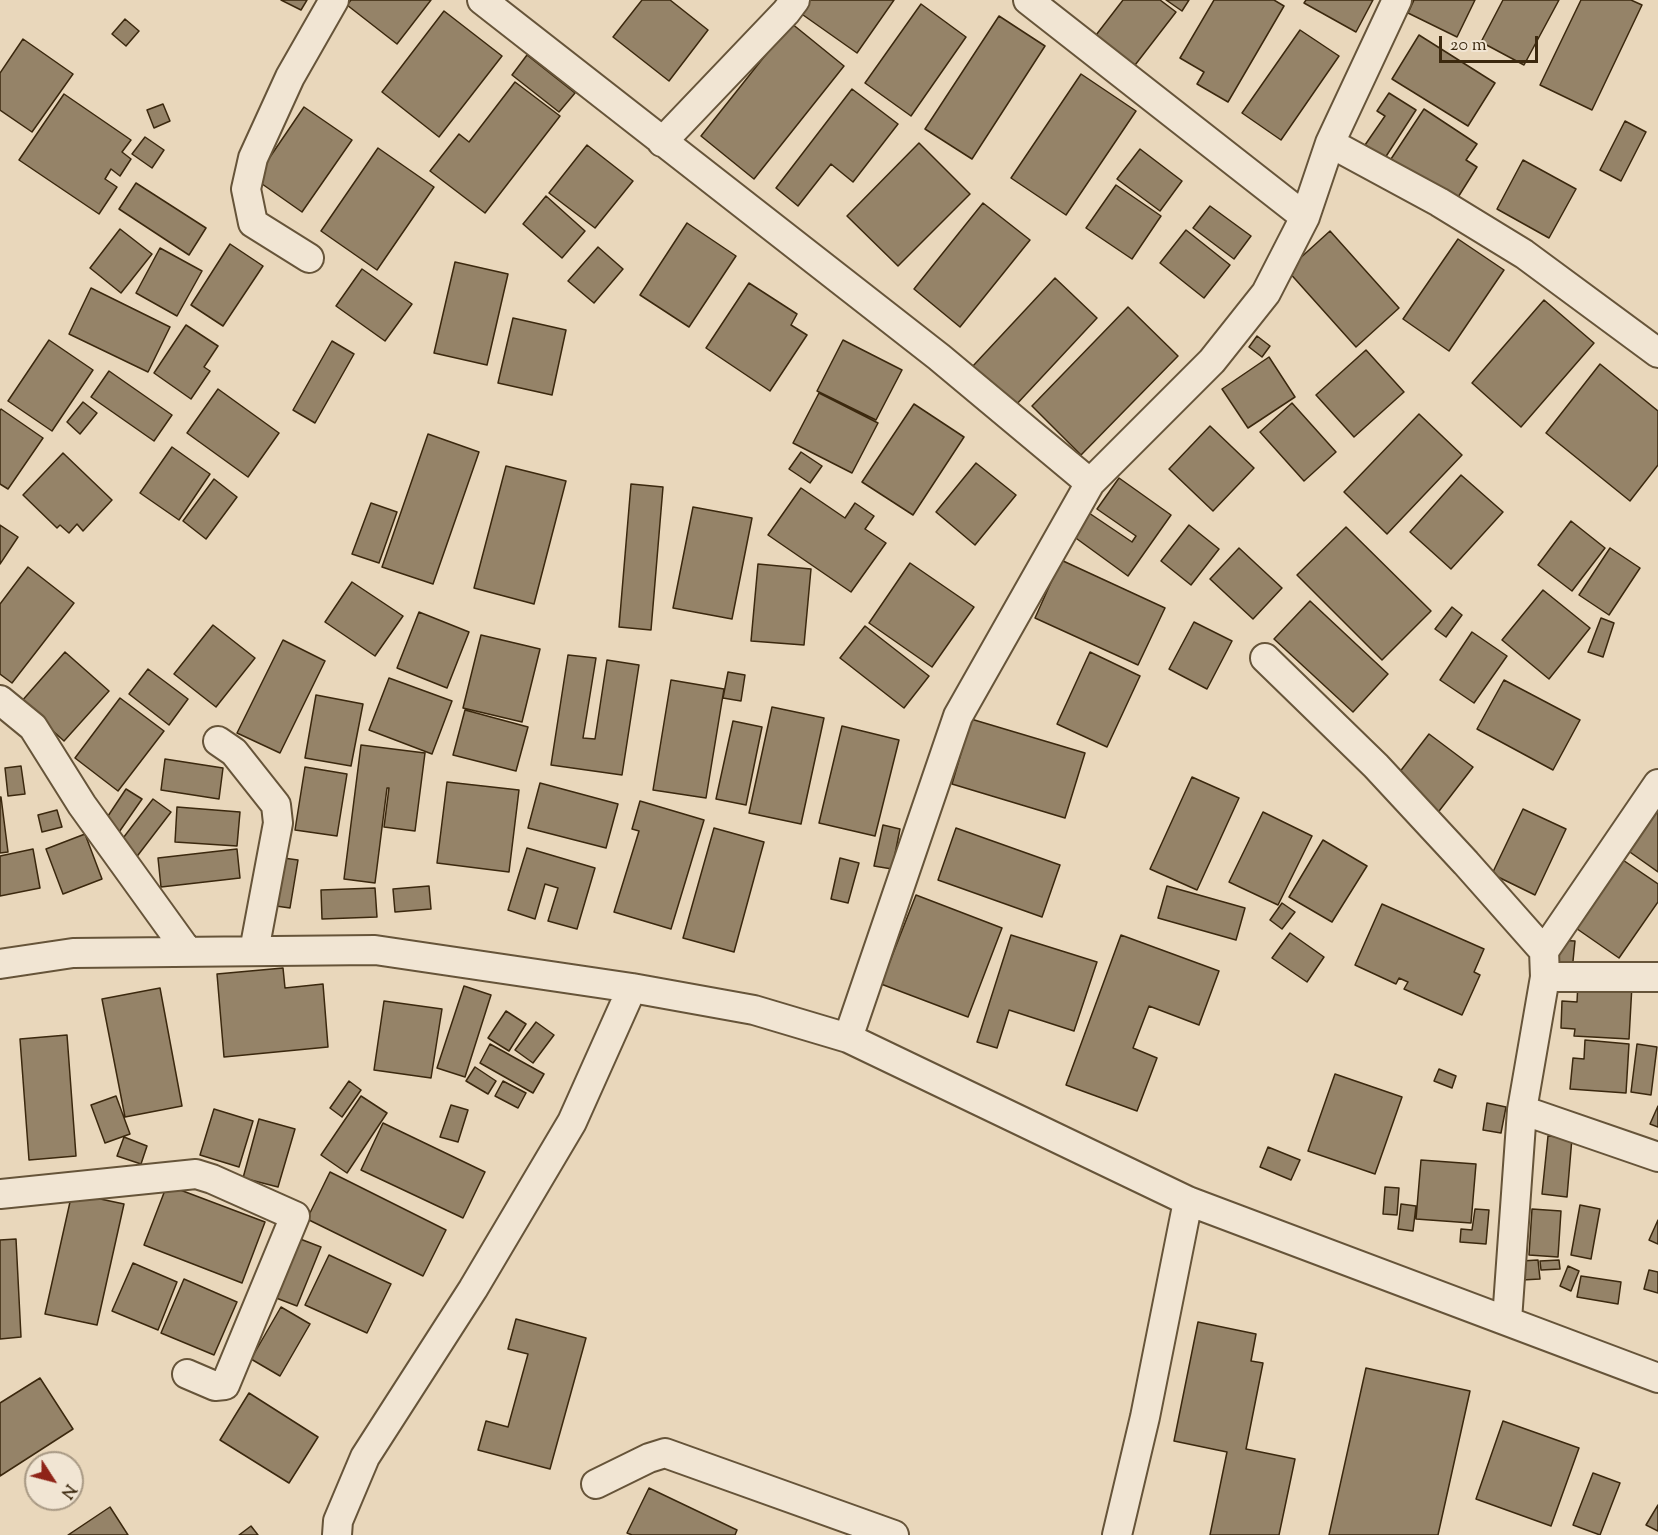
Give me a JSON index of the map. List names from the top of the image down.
{
  "scale_bar": "20 m",
  "north": "bottom right"
}
